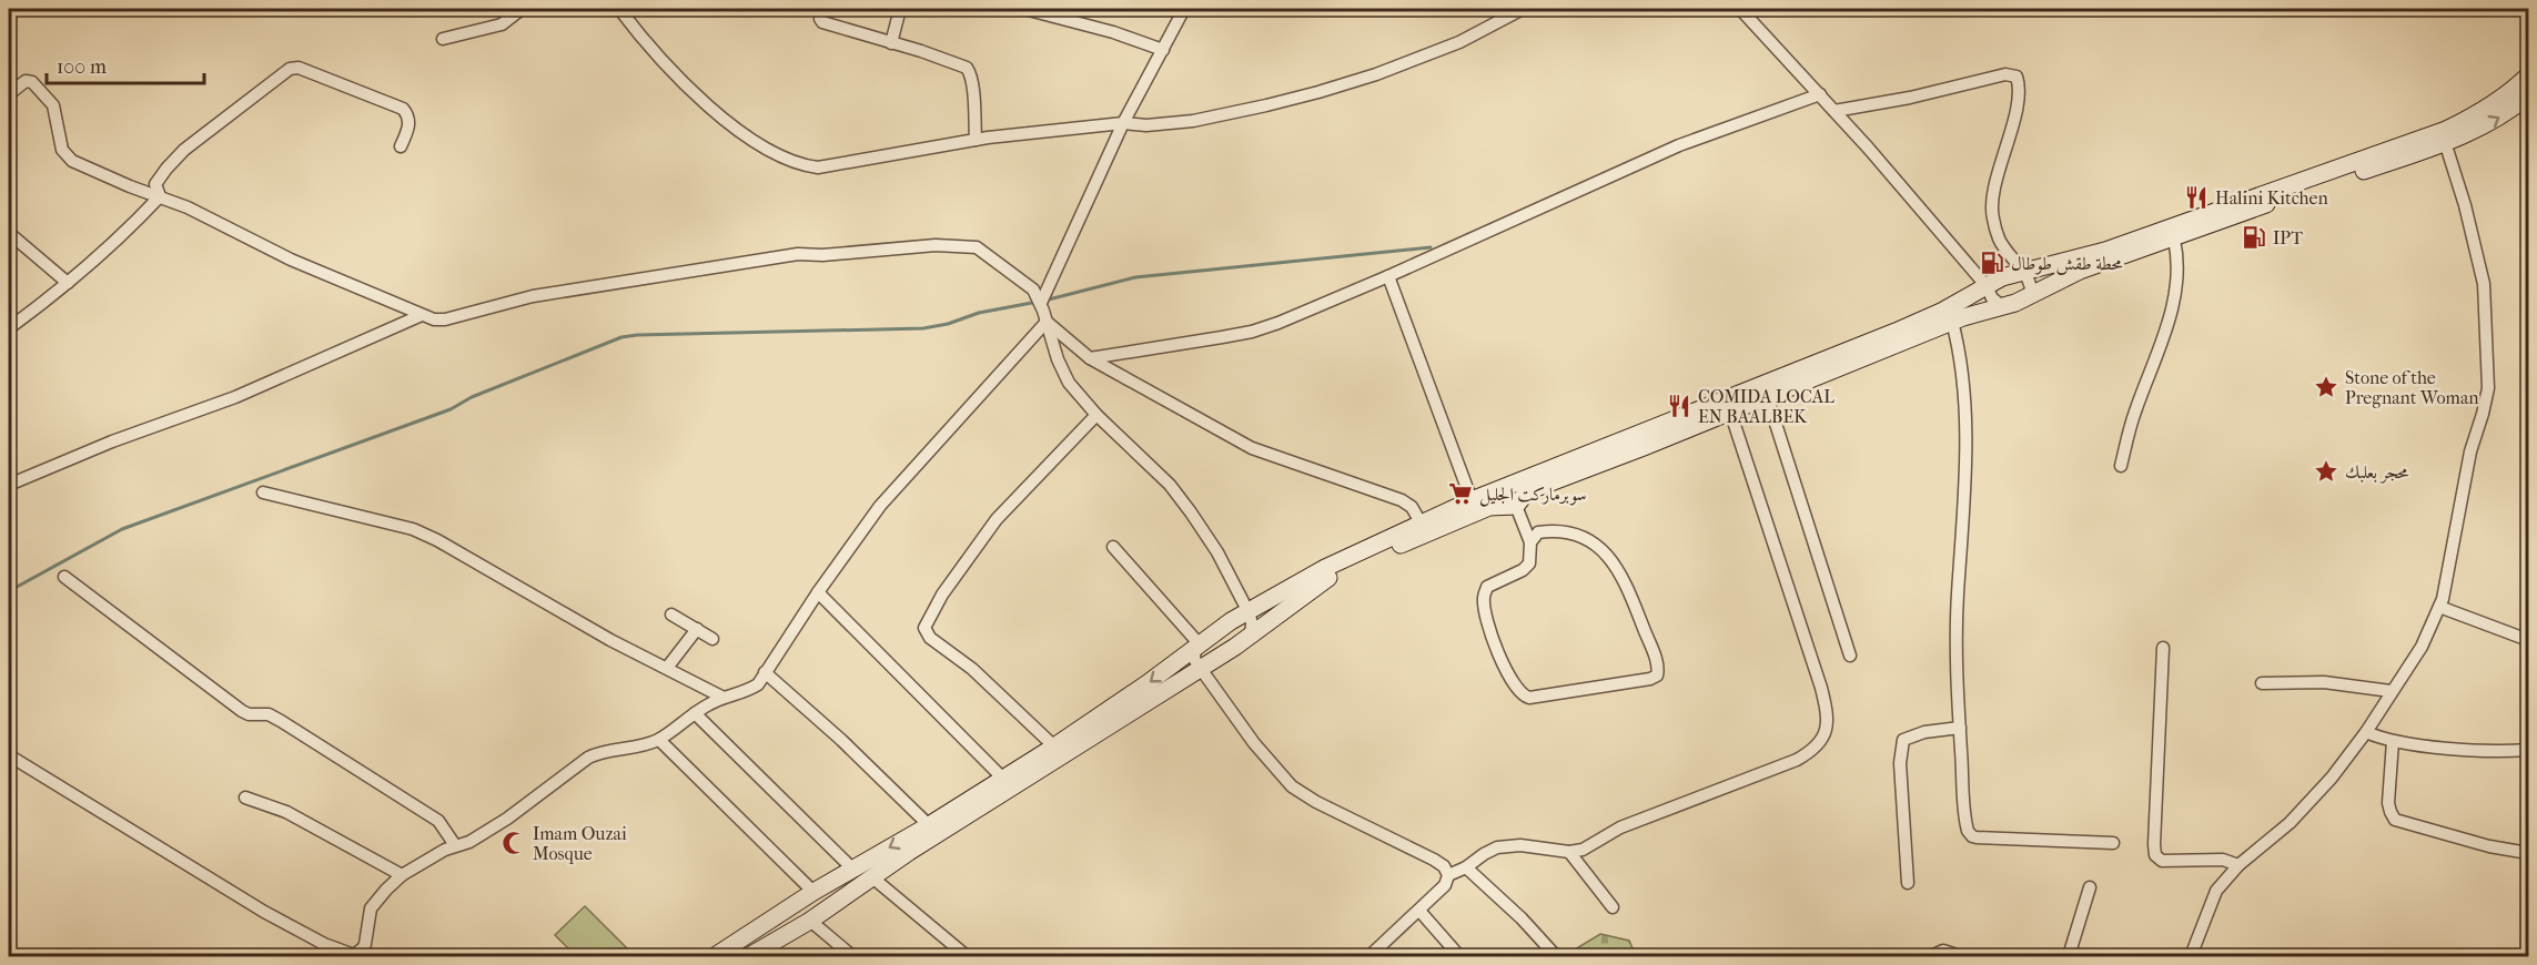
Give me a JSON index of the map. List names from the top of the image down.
{
  "places": {
    "restaurant": ["Halini Kitchen", "COMIDA LOCAL EN BAALBEK"],
    "fuel station": ["IPT", "محطة طقش طوطال"],
    "place": ["Stone of the Pregnant Woman", "محجر بعلبك"],
    "supermarket": ["سوبرماركت الجليل"],
    "mosque": ["Imam Ouzai Mosque"]
  },
  "scale_bar": "100 m"
}
